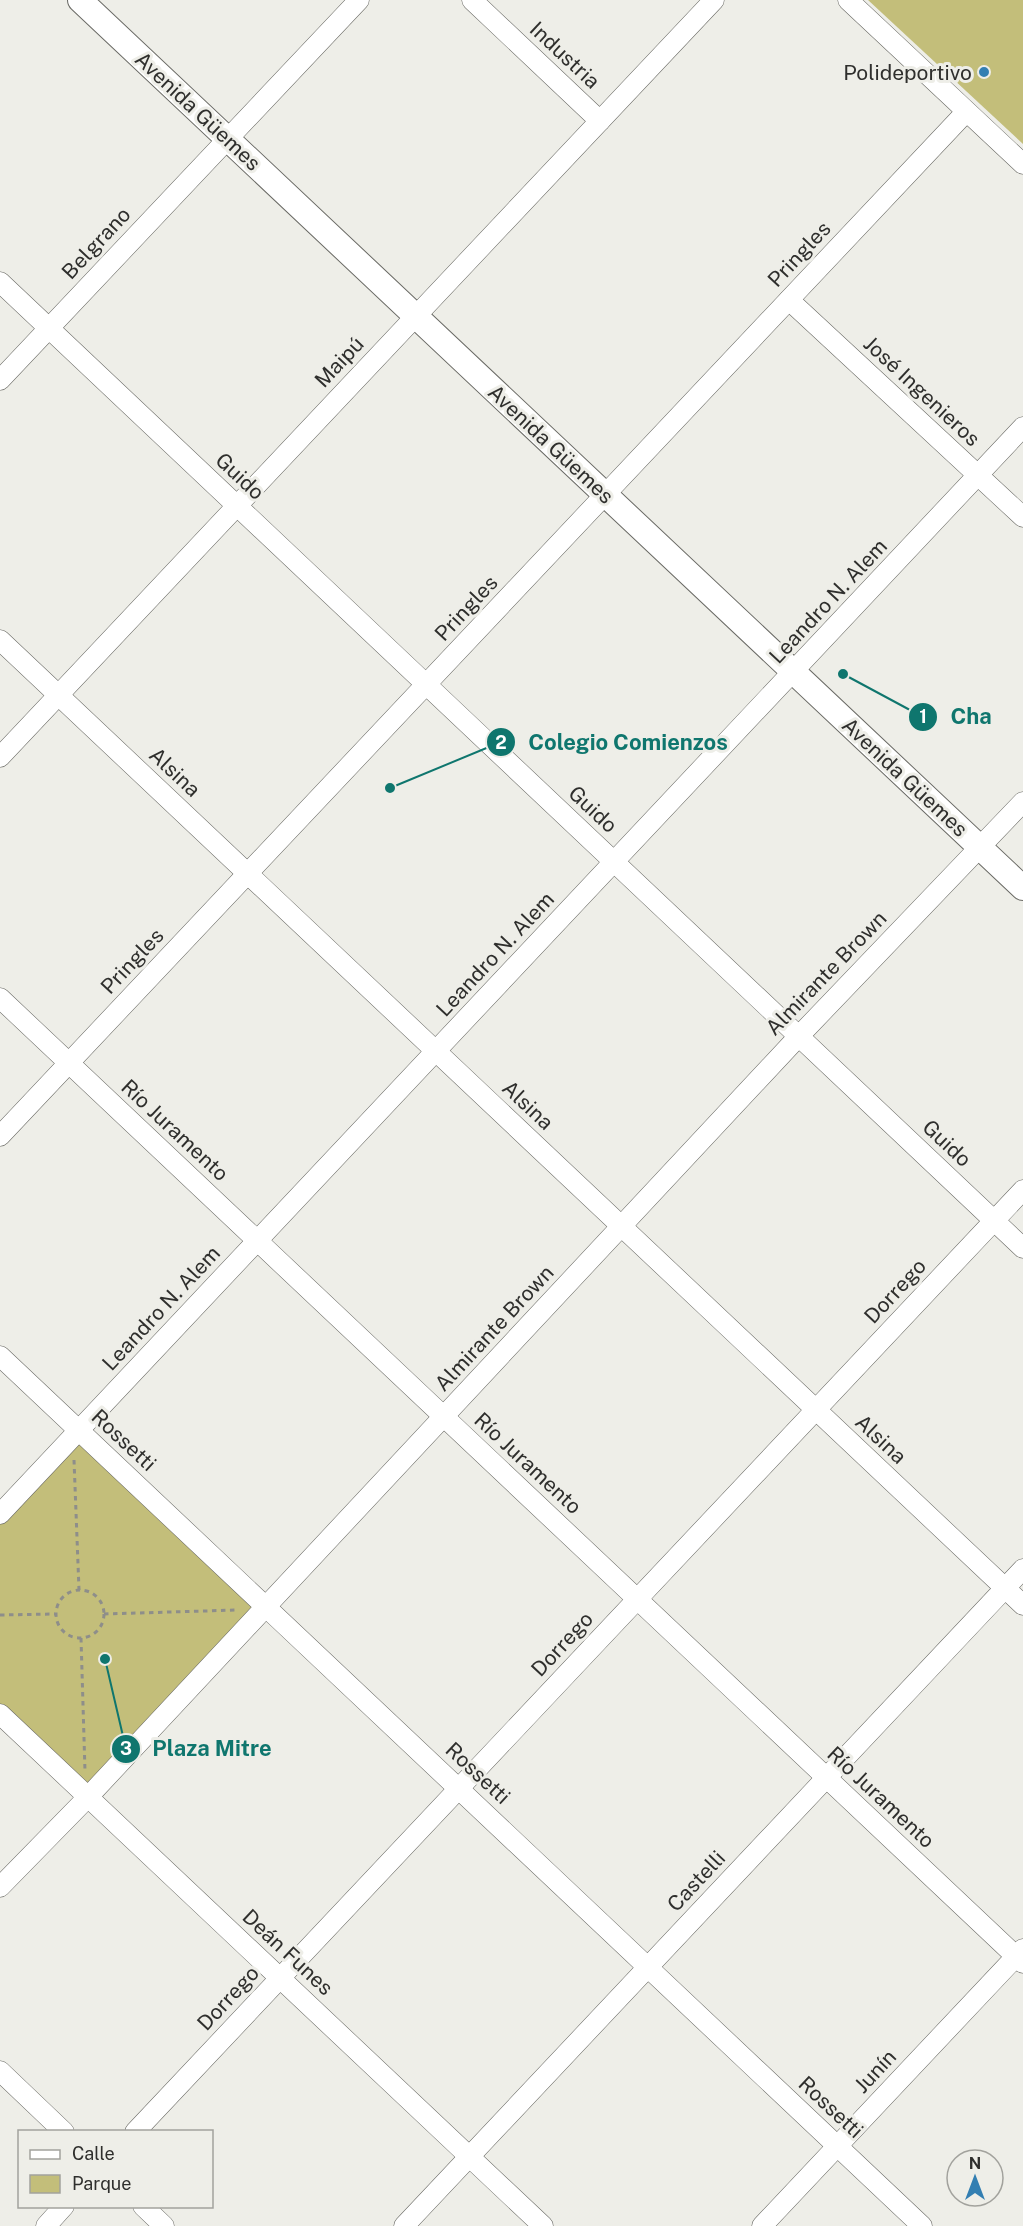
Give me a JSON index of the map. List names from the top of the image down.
{
  "streets": {
    "main road": ["Avenida Güemes"],
    "street": [
      "Industria",
      "Belgrano",
      "Pringles",
      "Maipú",
      "José Ingenieros",
      "Guido",
      "Leandro N. Alem",
      "Alsina",
      "Almirante Brown",
      "Río Juramento",
      "Dorrego",
      "Rossetti",
      "Castelli",
      "Deán Funes",
      "Junín"
    ]
  },
  "crossings": [
    ["Industria", "Maipú"],
    ["Avenida Güemes", "Belgrano"],
    ["Avenida Güemes", "Pringles"],
    ["Avenida Güemes", "Maipú"],
    ["Avenida Güemes", "Leandro N. Alem"],
    ["Avenida Güemes", "Almirante Brown"],
    ["Belgrano", "Guido"],
    ["Pringles", "José Ingenieros"],
    ["Pringles", "Guido"],
    ["Pringles", "Alsina"],
    ["Pringles", "Río Juramento"],
    ["Maipú", "Guido"],
    ["Maipú", "Alsina"],
    ["José Ingenieros", "Leandro N. Alem"],
    ["Guido", "Leandro N. Alem"],
    ["Guido", "Almirante Brown"],
    ["Guido", "Dorrego"],
    ["Leandro N. Alem", "Alsina"],
    ["Leandro N. Alem", "Río Juramento"],
    ["Leandro N. Alem", "Rossetti"],
    ["Alsina", "Almirante Brown"],
    ["Alsina", "Dorrego"],
    ["Alsina", "Castelli"],
    ["Almirante Brown", "Río Juramento"],
    ["Almirante Brown", "Rossetti"],
    ["Almirante Brown", "Deán Funes"],
    ["Río Juramento", "Dorrego"],
    ["Río Juramento", "Castelli"],
    ["Río Juramento", "Junín"],
    ["Dorrego", "Rossetti"],
    ["Dorrego", "Deán Funes"],
    ["Rossetti", "Castelli"],
    ["Rossetti", "Junín"],
    ["Castelli", "Deán Funes"]
  ],
  "places": [
    "Polideportivo",
    "Cha",
    "Colegio Comienzos",
    "Plaza Mitre"
  ],
  "legend": ["Calle", "Parque"],
  "north": "top"
}
